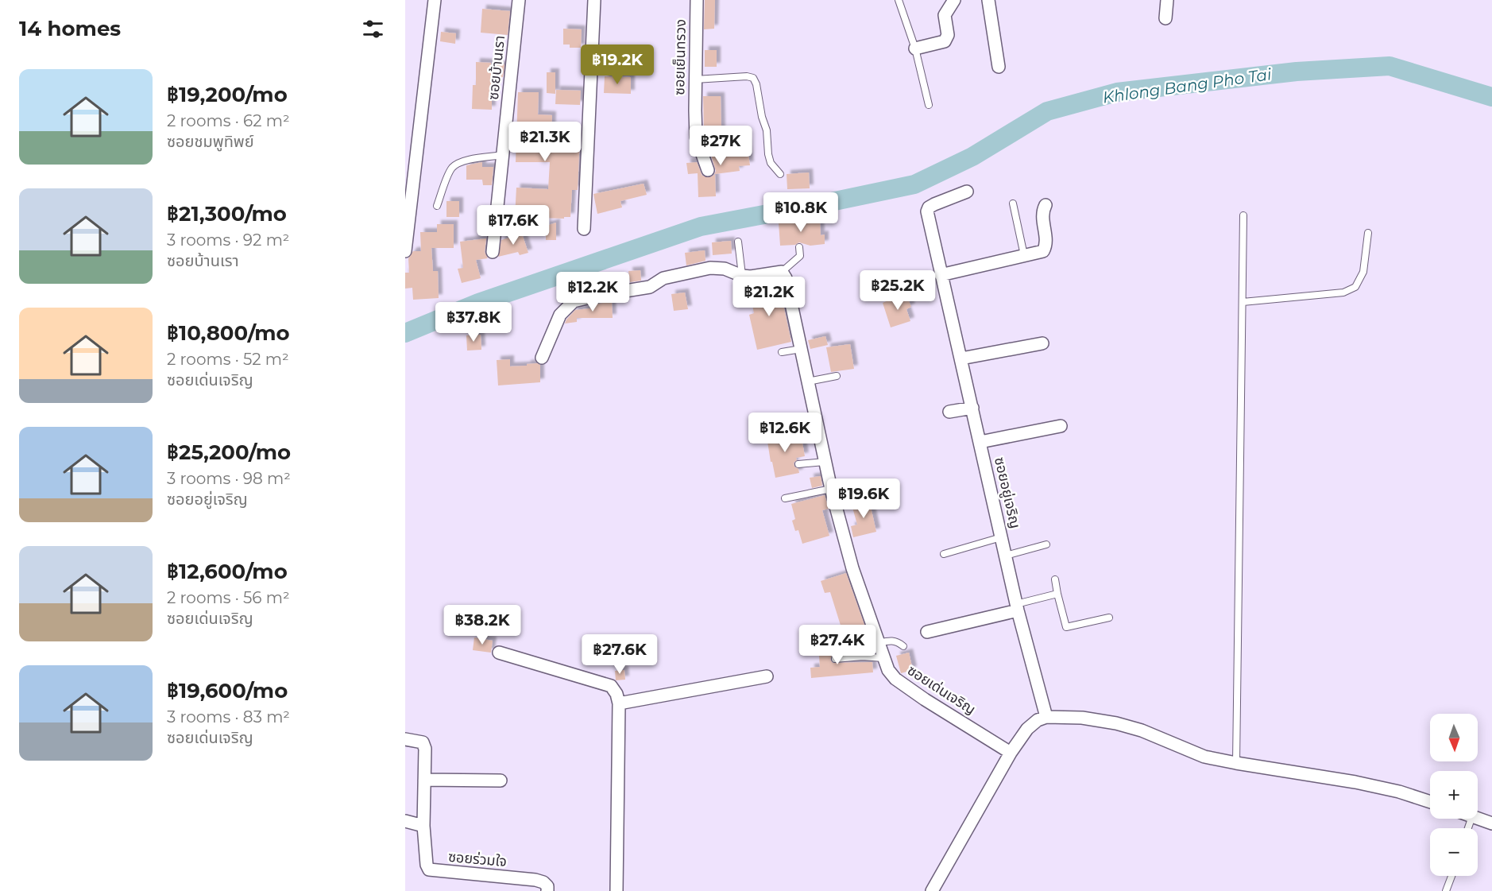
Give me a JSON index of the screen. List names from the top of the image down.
{
  "streets": {
    "street": [
      "ซอยเย็นทรวง",
      "ซอยบ้านเรา",
      "ซอยอยู่เจริญ",
      "ซอยเด่นเจริญ",
      "ซอยร่วมใจ"
    ]
  },
  "water": ["Khlong Bang Pho Tai"],
  "north": "bottom",
  "page": {
    "heading": "14 homes",
    "price": [
      "฿19.2K",
      "฿21.3K",
      "฿27K",
      "฿10.8K",
      "฿17.6K",
      "฿25.2K",
      "฿12.2K",
      "฿21.2K",
      "฿37.8K",
      "฿12.6K",
      "฿19.6K",
      "฿38.2K",
      "฿27.4K",
      "฿27.6K"
    ],
    "list": [
      {
        "name": "฿19,200/mo",
        "note": "2 rooms · 62 m² · ซอยชมพูทิพย์"
      },
      {
        "name": "฿21,300/mo",
        "note": "3 rooms · 92 m² · ซอยบ้านเรา"
      },
      {
        "name": "฿10,800/mo",
        "note": "2 rooms · 52 m² · ซอยเด่นเจริญ"
      },
      {
        "name": "฿25,200/mo",
        "note": "3 rooms · 98 m² · ซอยอยู่เจริญ"
      },
      {
        "name": "฿12,600/mo",
        "note": "2 rooms · 56 m² · ซอยเด่นเจริญ"
      },
      {
        "name": "฿19,600/mo",
        "note": "3 rooms · 83 m² · ซอยเด่นเจริญ"
      }
    ],
    "map_buttons": ["+", "−"]
  }
}
